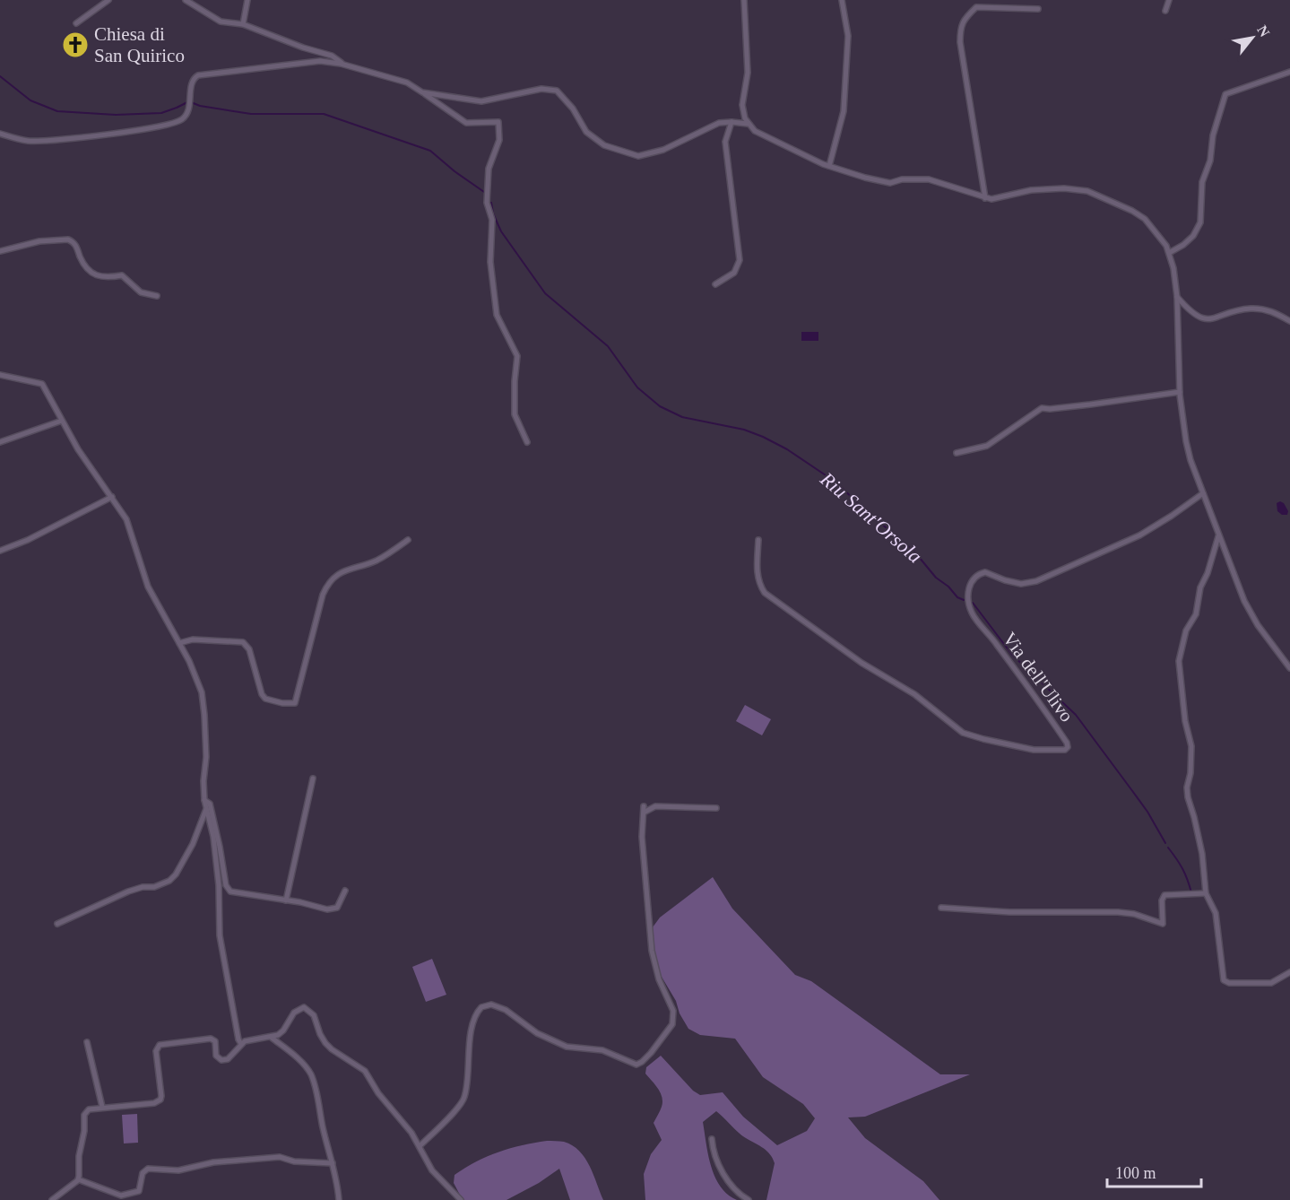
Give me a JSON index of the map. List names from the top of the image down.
{
  "streets": {
    "street": ["Via dell'Ulivo"]
  },
  "water": ["Riu Sant'Orsola"],
  "places": {
    "church": ["Chiesa di San Quirico"]
  },
  "scale_bar": "100 m",
  "north": "top right"
}
